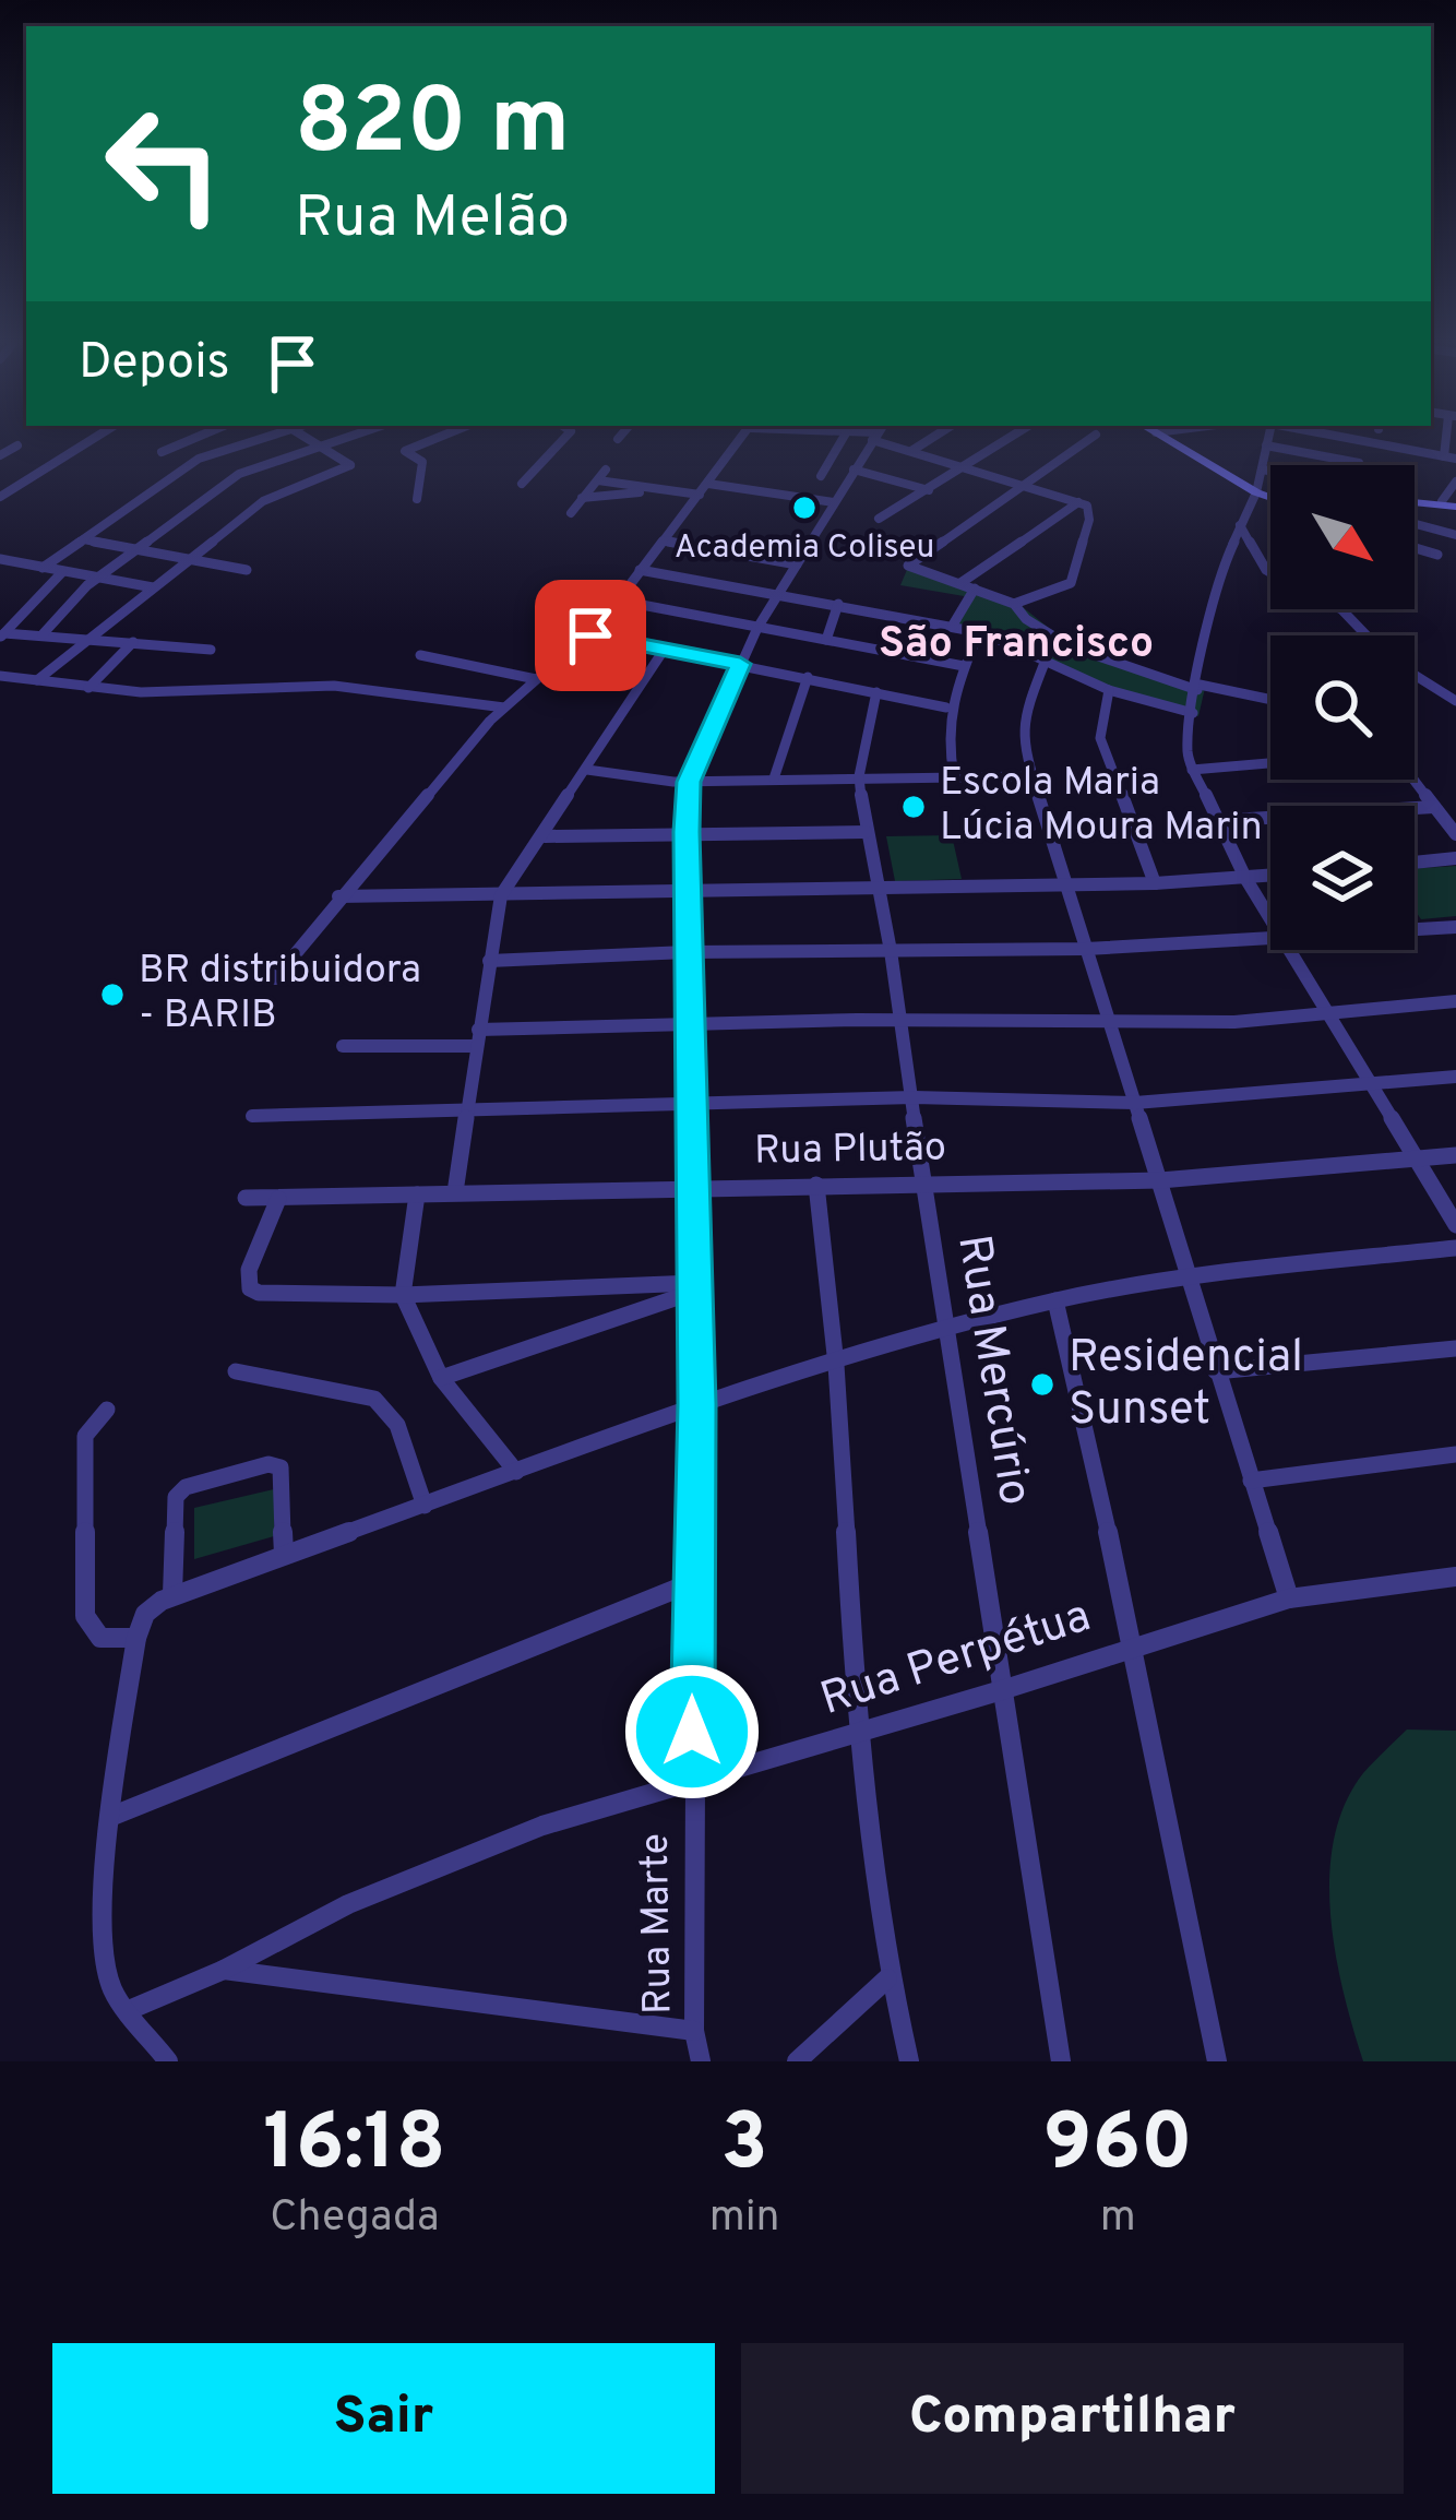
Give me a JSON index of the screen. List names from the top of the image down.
{
  "streets": {
    "street": [
      "Rua Plutão",
      "Rua Mercúrio",
      "Rua Perpétua",
      "Rua Marte"
    ]
  },
  "crossings": [
    ["Rua Plutão", "Rua Mercúrio"],
    ["Rua Plutão", "Rua Marte"],
    ["Rua Mercúrio", "Rua Perpétua"],
    ["Rua Perpétua", "Rua Marte"]
  ],
  "districts": ["São Francisco"],
  "places": [
    "Academia Coliseu",
    "Escola Maria Lúcia Moura Marin",
    "BR distribuidora - BARIB",
    "Residencial Sunset"
  ],
  "north": "bottom right",
  "page": {
    "turn": ["820 m", "Rua Melão"],
    "then": "Depois",
    "eta": [
      "16:18",
      "Chegada",
      "3",
      "min",
      "960",
      "m"
    ],
    "buttons": ["Sair", "Compartilhar"]
  }
}
